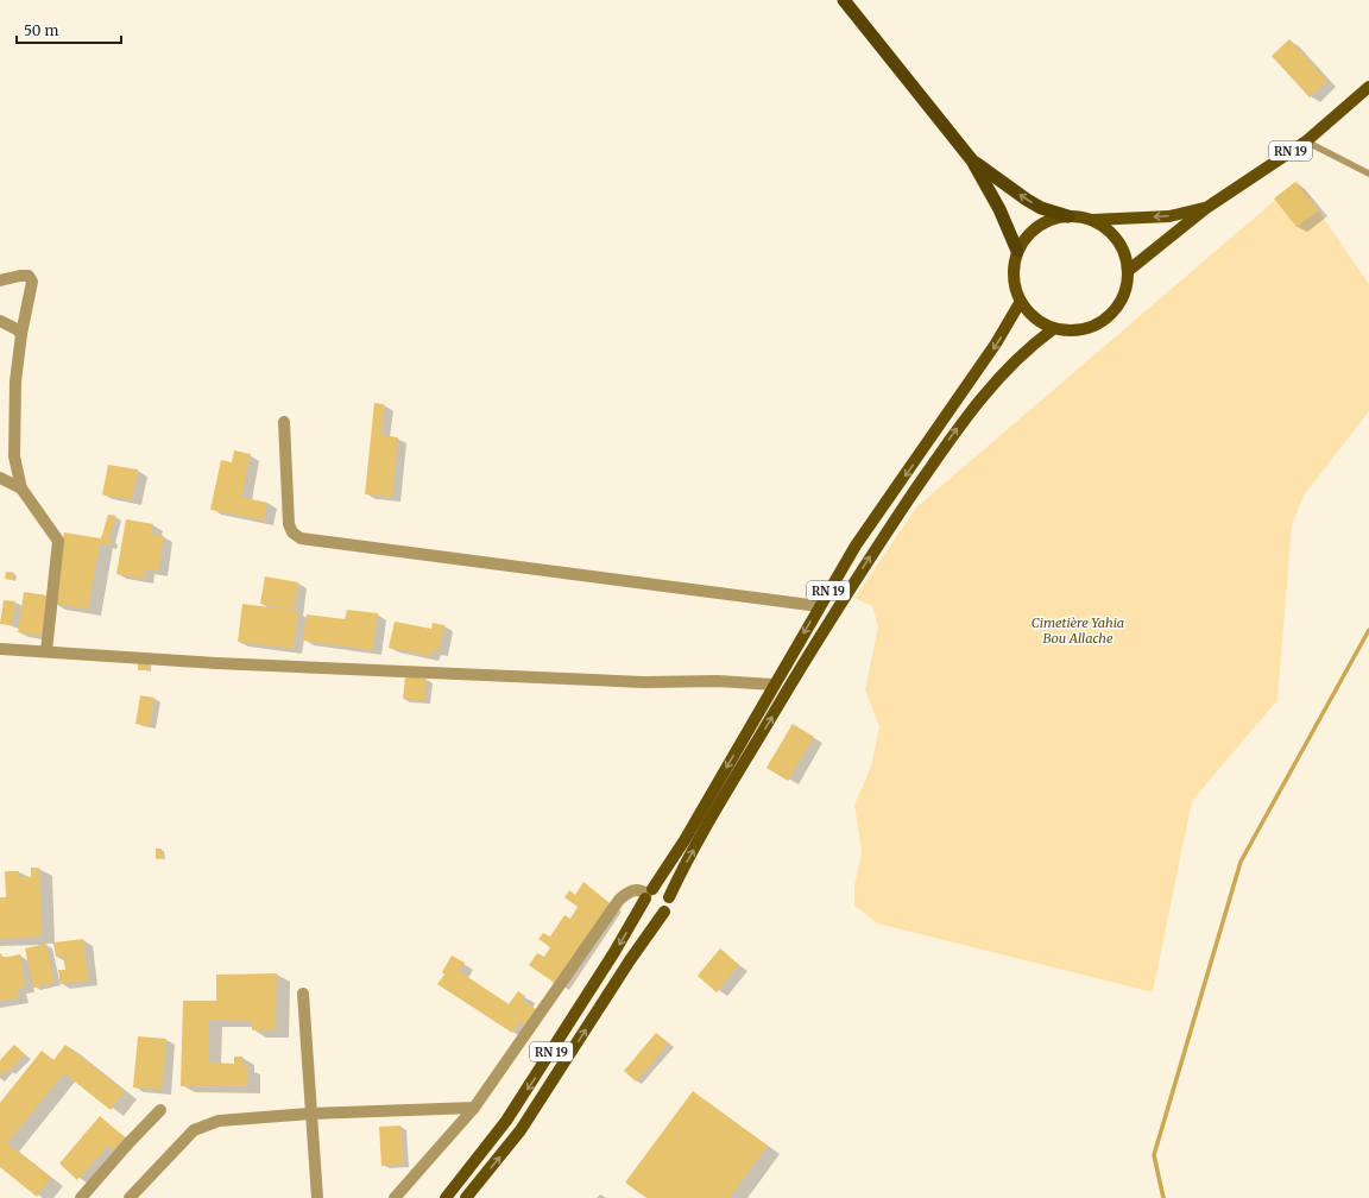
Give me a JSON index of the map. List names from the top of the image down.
{
  "streets": {
    "main road": ["RN 19"]
  },
  "parks": ["Cimetière Yahia Bou Allache"],
  "scale_bar": "50 m"
}
